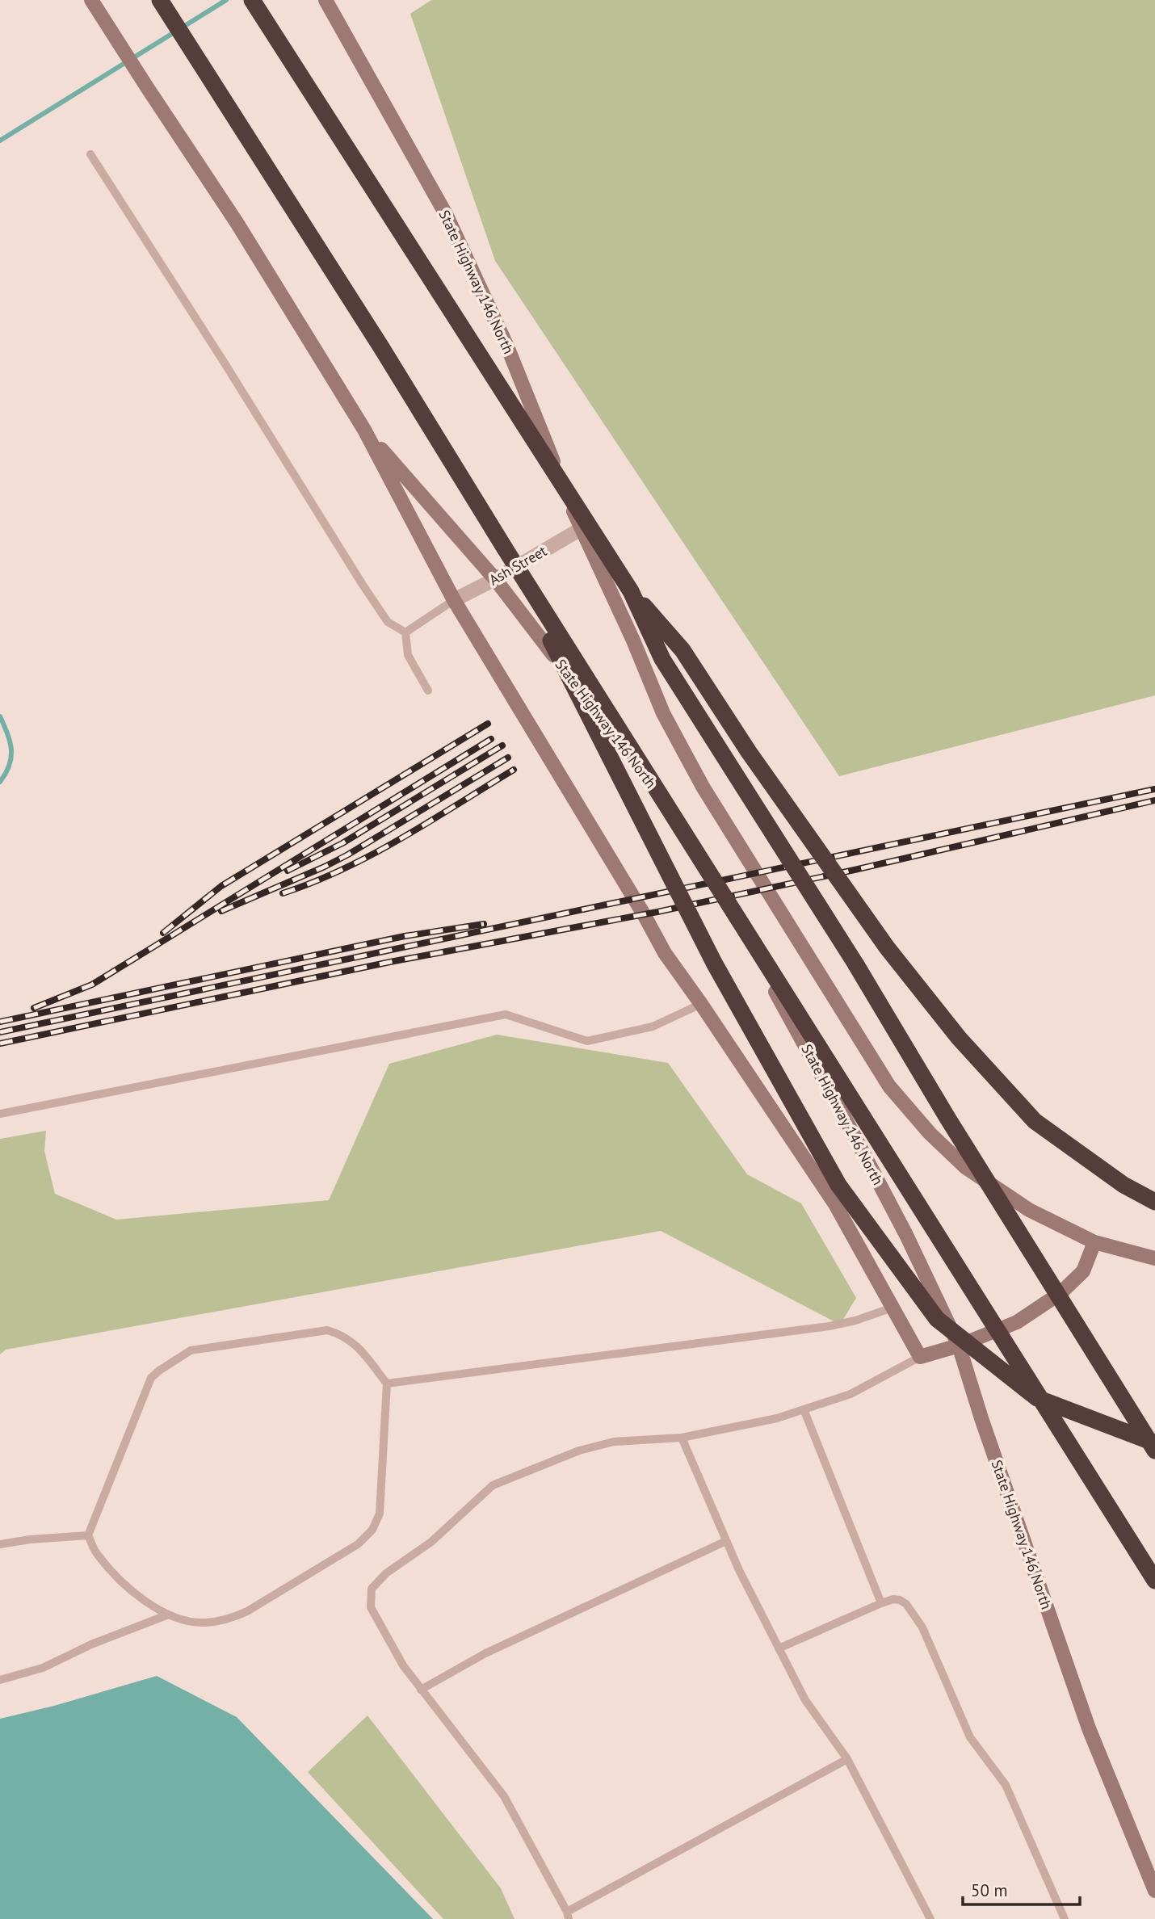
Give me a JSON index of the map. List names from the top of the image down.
{
  "streets": {
    "main road": ["State Highway 146 North"],
    "street": ["Ash Street"]
  },
  "crossings": [
    ["State Highway 146 North", "Ash Street"]
  ],
  "scale_bar": "50 m"
}
